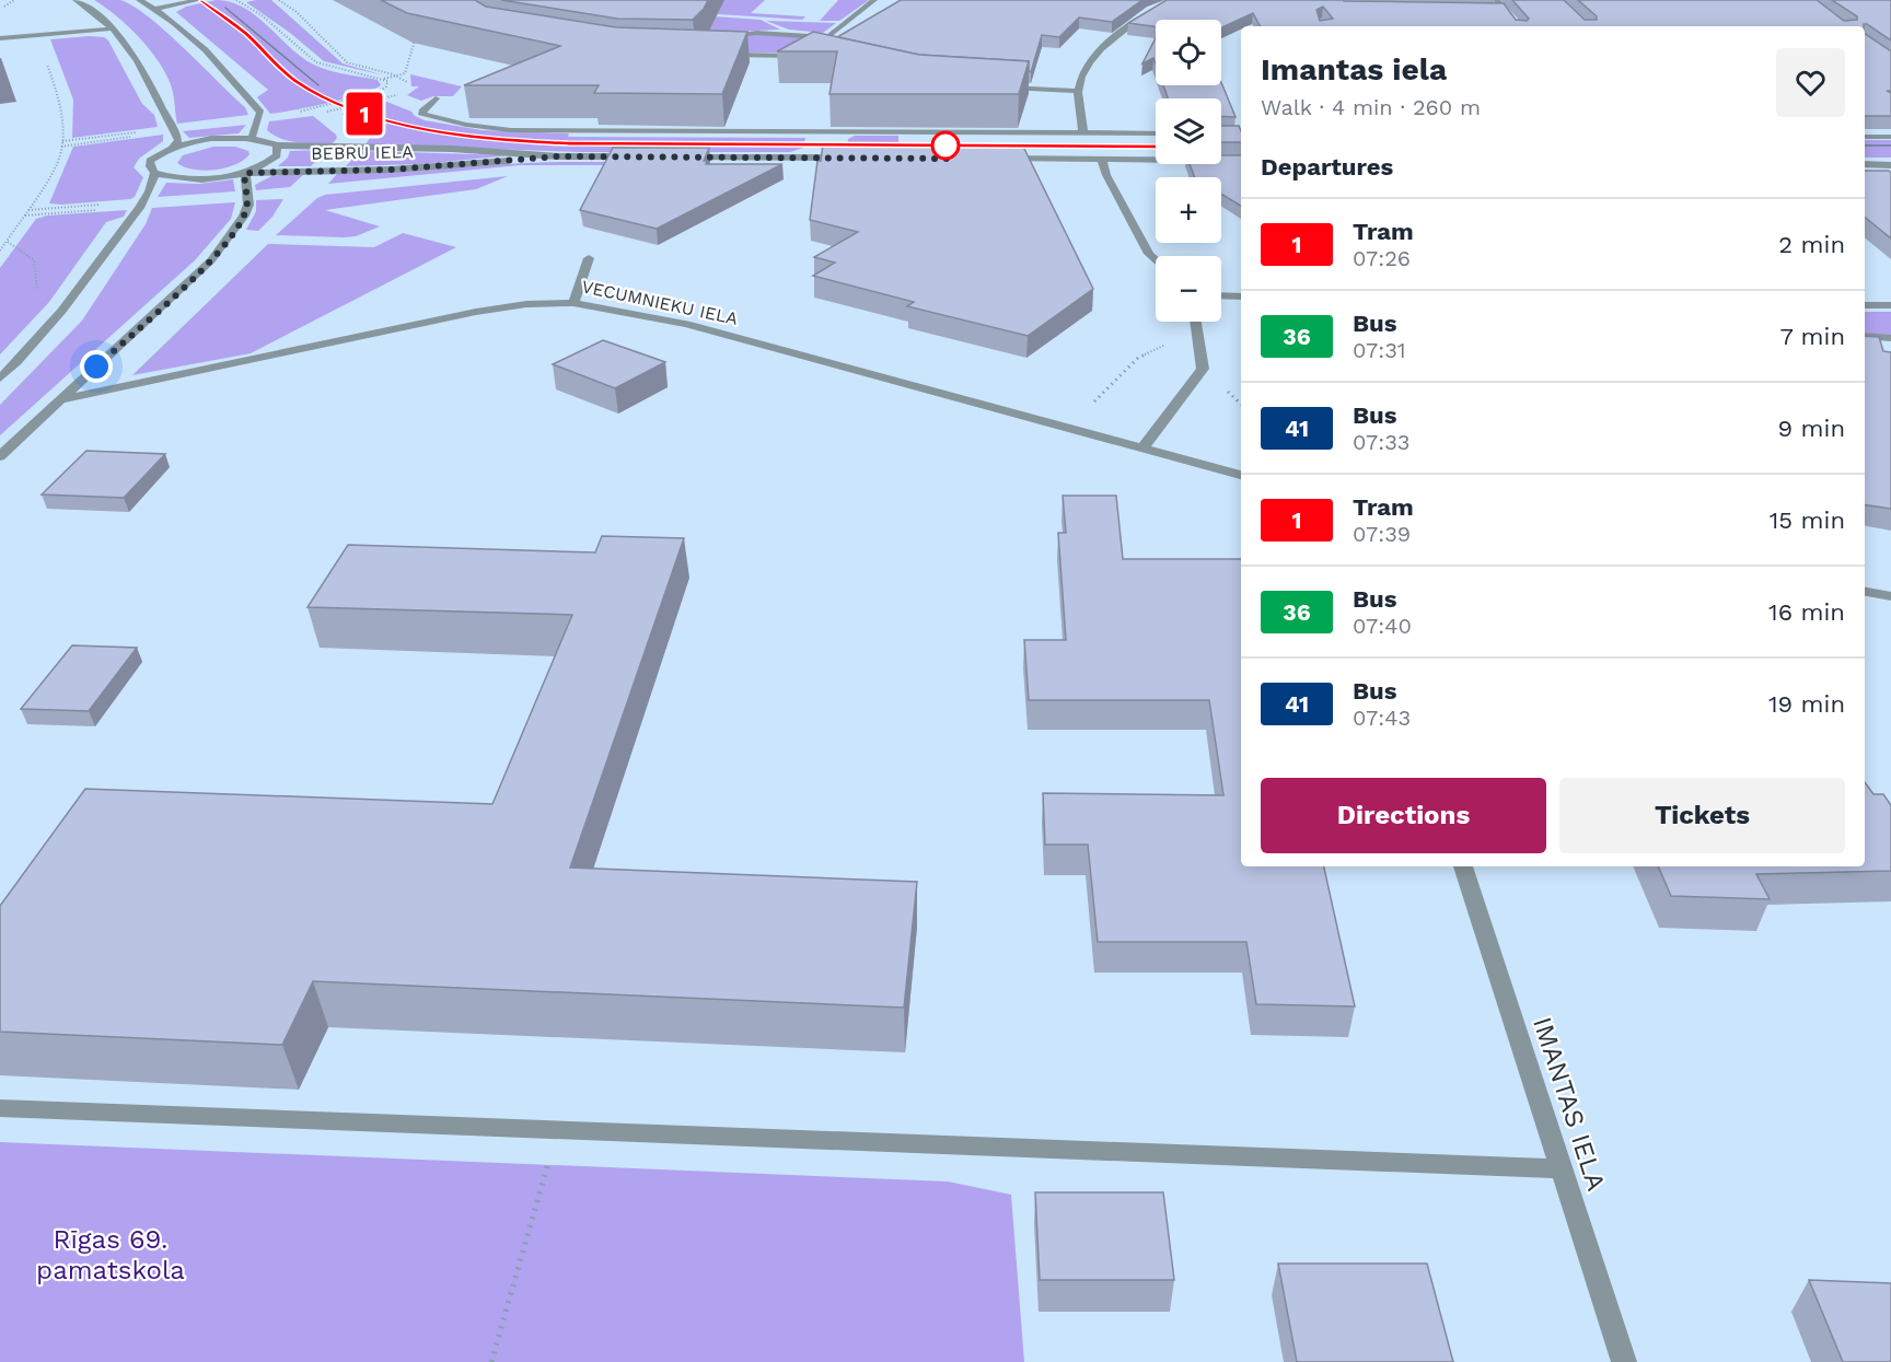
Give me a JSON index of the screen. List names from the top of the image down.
{
  "streets": {
    "street": ["BEBRU IELA", "VECUMNIEKU IELA", "IMANTAS IELA"]
  },
  "parks": ["Rīgas 69. pamatskola"],
  "lines": ["tram line 1"],
  "page": {
    "on_map": "1",
    "map_buttons": ["+", "−"],
    "heading": [
      ["Imantas iela", "Walk · 4 min · 260 m"],
      "Departures"
    ],
    "list": [
      {
        "mark": "1",
        "name": "Tram",
        "note": "07:26",
        "value": "2 min"
      },
      {
        "mark": "36",
        "name": "Bus",
        "note": "07:31",
        "value": "7 min"
      },
      {
        "mark": "41",
        "name": "Bus",
        "note": "07:33",
        "value": "9 min"
      },
      {
        "mark": "1",
        "name": "Tram",
        "note": "07:39",
        "value": "15 min"
      },
      {
        "mark": "36",
        "name": "Bus",
        "note": "07:40",
        "value": "16 min"
      },
      {
        "mark": "41",
        "name": "Bus",
        "note": "07:43",
        "value": "19 min"
      }
    ],
    "buttons": ["Directions", "Tickets"]
  }
}
